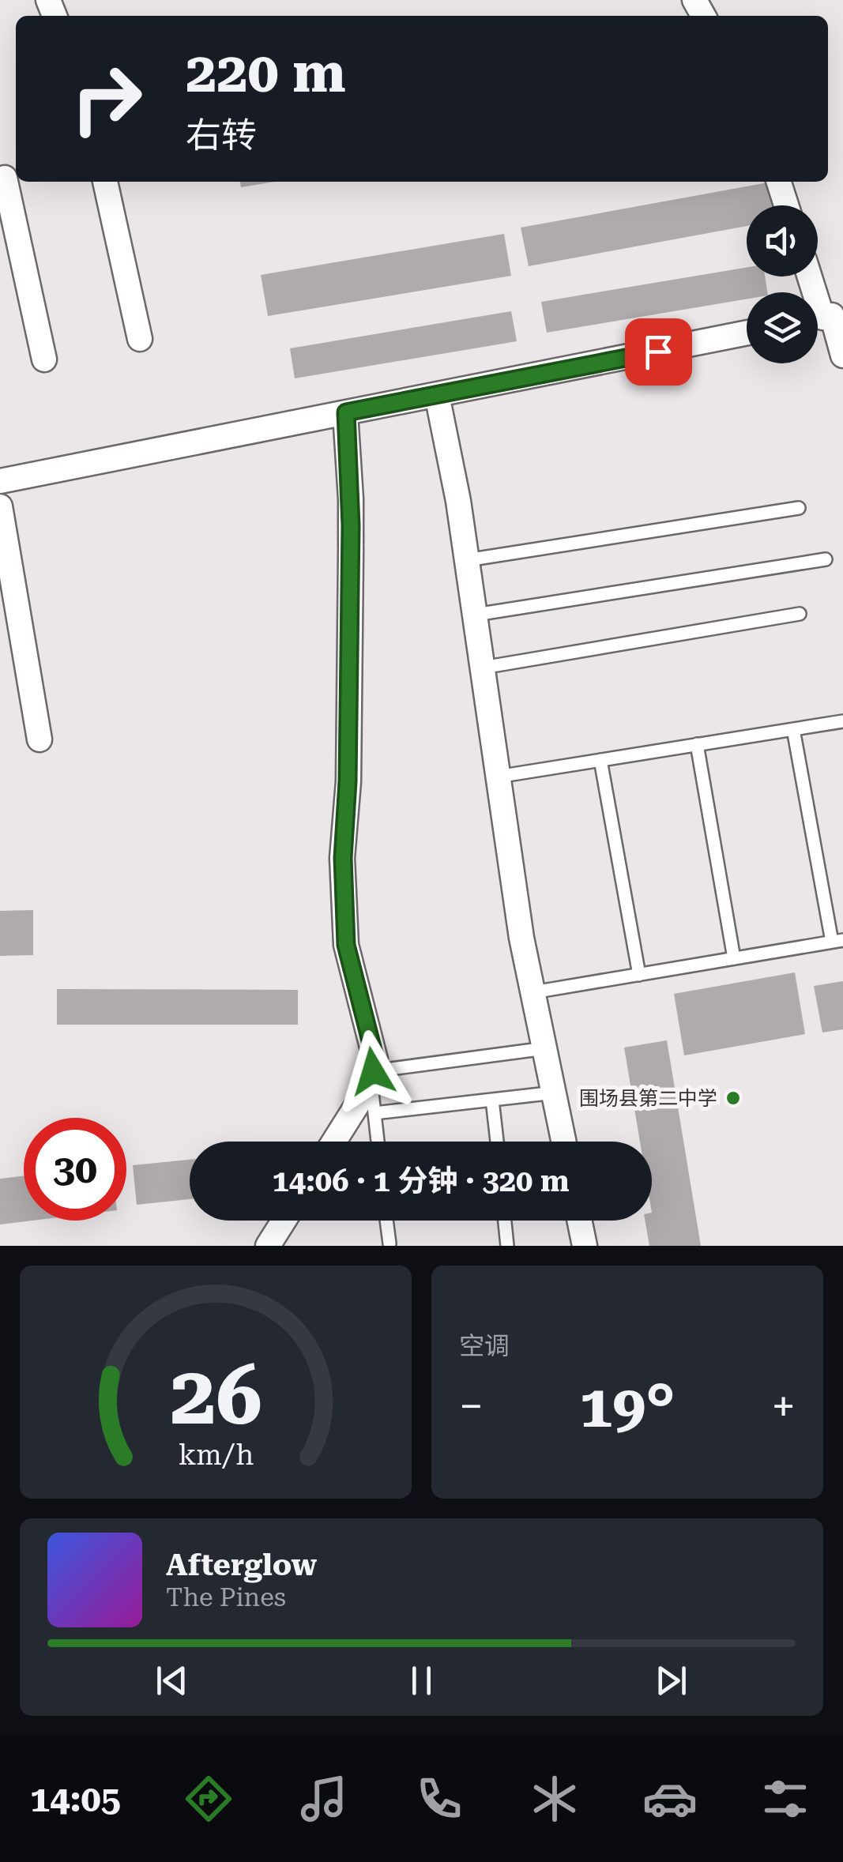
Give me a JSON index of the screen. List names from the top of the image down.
{
  "places": ["围场县第二中学"],
  "page": {
    "turn": ["220 m", "右转"],
    "limit": "30",
    "trip": "14:06 · 1 分钟 · 320 m",
    "tile": "空调",
    "heat": ["−", "19°", "+"],
    "song": ["Afterglow", "The Pines"],
    "tabs": "14:05",
    "gauge": ["26", "km/h"]
  }
}
